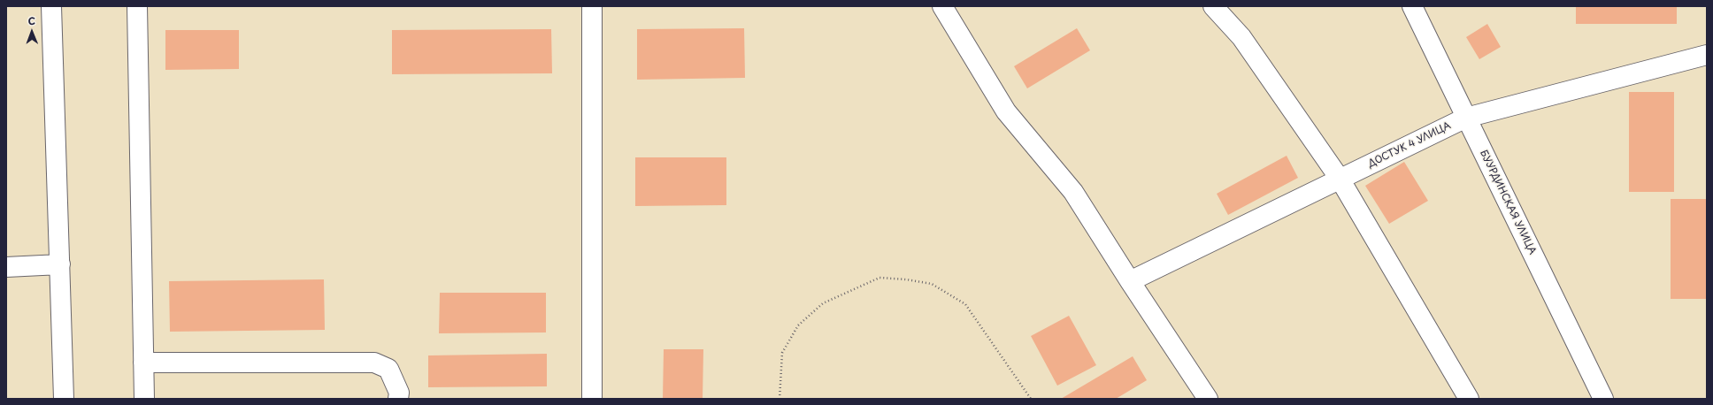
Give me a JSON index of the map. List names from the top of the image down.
{
  "streets": {
    "street": ["ДОСТУК 4 УЛИЦА", "БУУРДИНСКАЯ УЛИЦА"]
  },
  "crossings": [
    ["ДОСТУК 4 УЛИЦА", "БУУРДИНСКАЯ УЛИЦА"]
  ],
  "north": "top"
}
